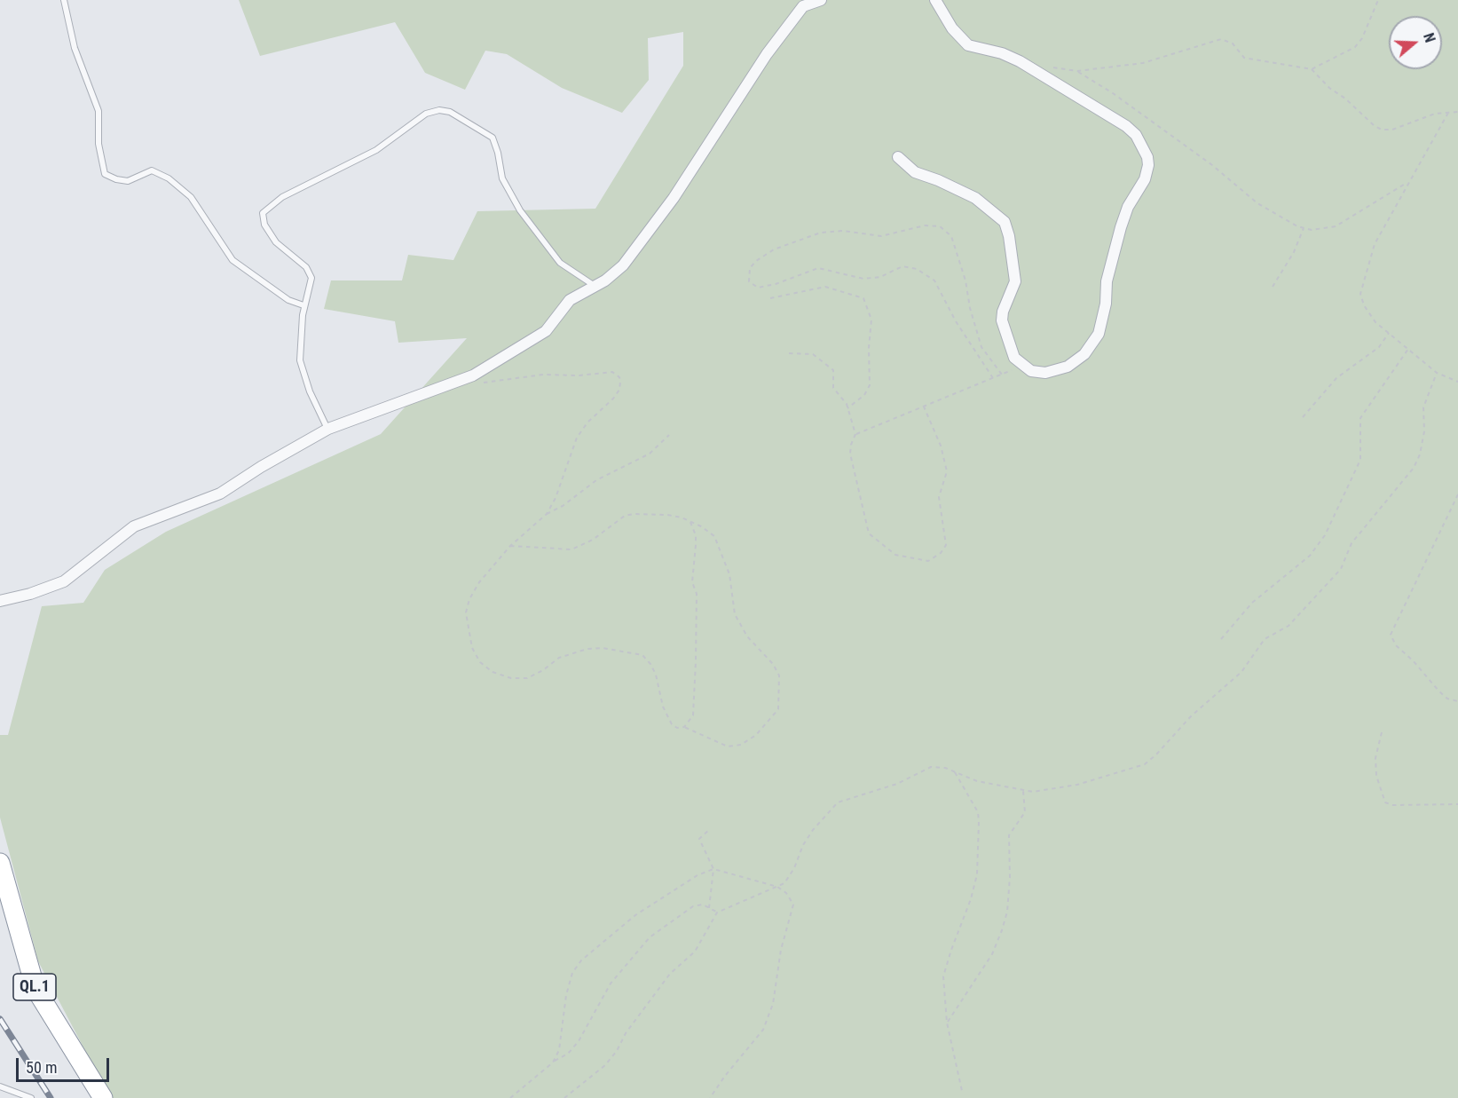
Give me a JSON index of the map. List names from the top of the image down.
{
  "streets": {
    "highway": ["QL.1"]
  },
  "scale_bar": "50 m",
  "north": "right"
}
